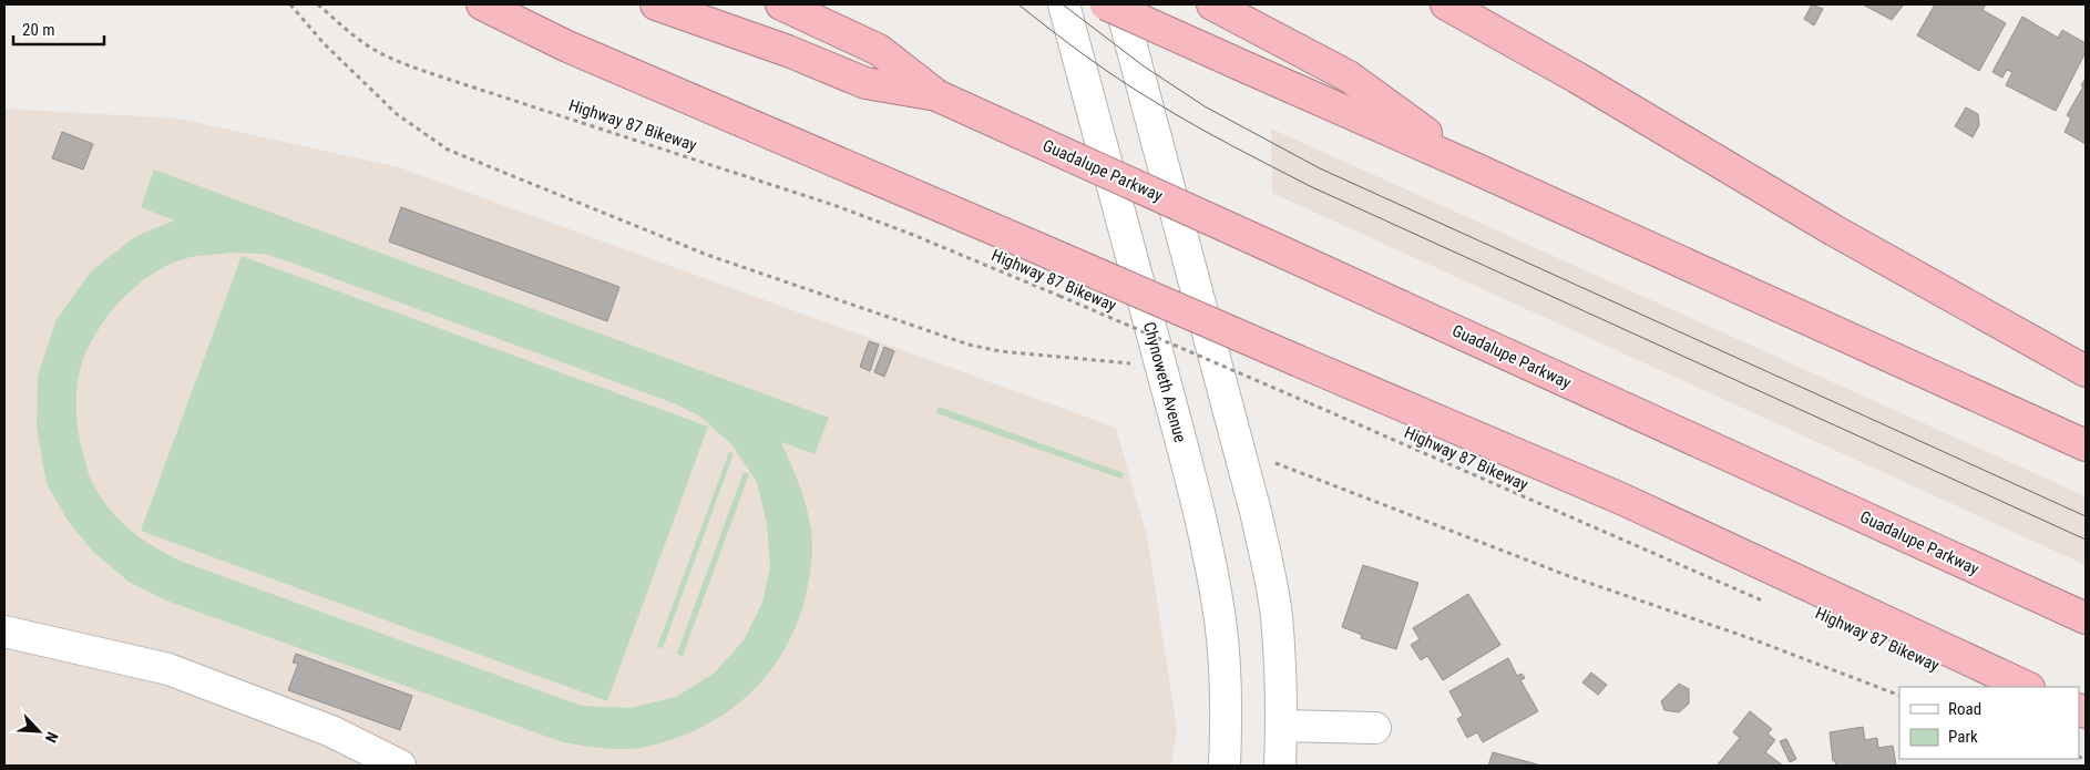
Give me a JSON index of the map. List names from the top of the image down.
{
  "streets": {
    "highway": ["Guadalupe Parkway"],
    "street": ["Chynoweth Avenue"],
    "path": ["Highway 87 Bikeway"]
  },
  "legend": ["Road", "Park"],
  "scale_bar": "20 m",
  "north": "bottom right"
}
